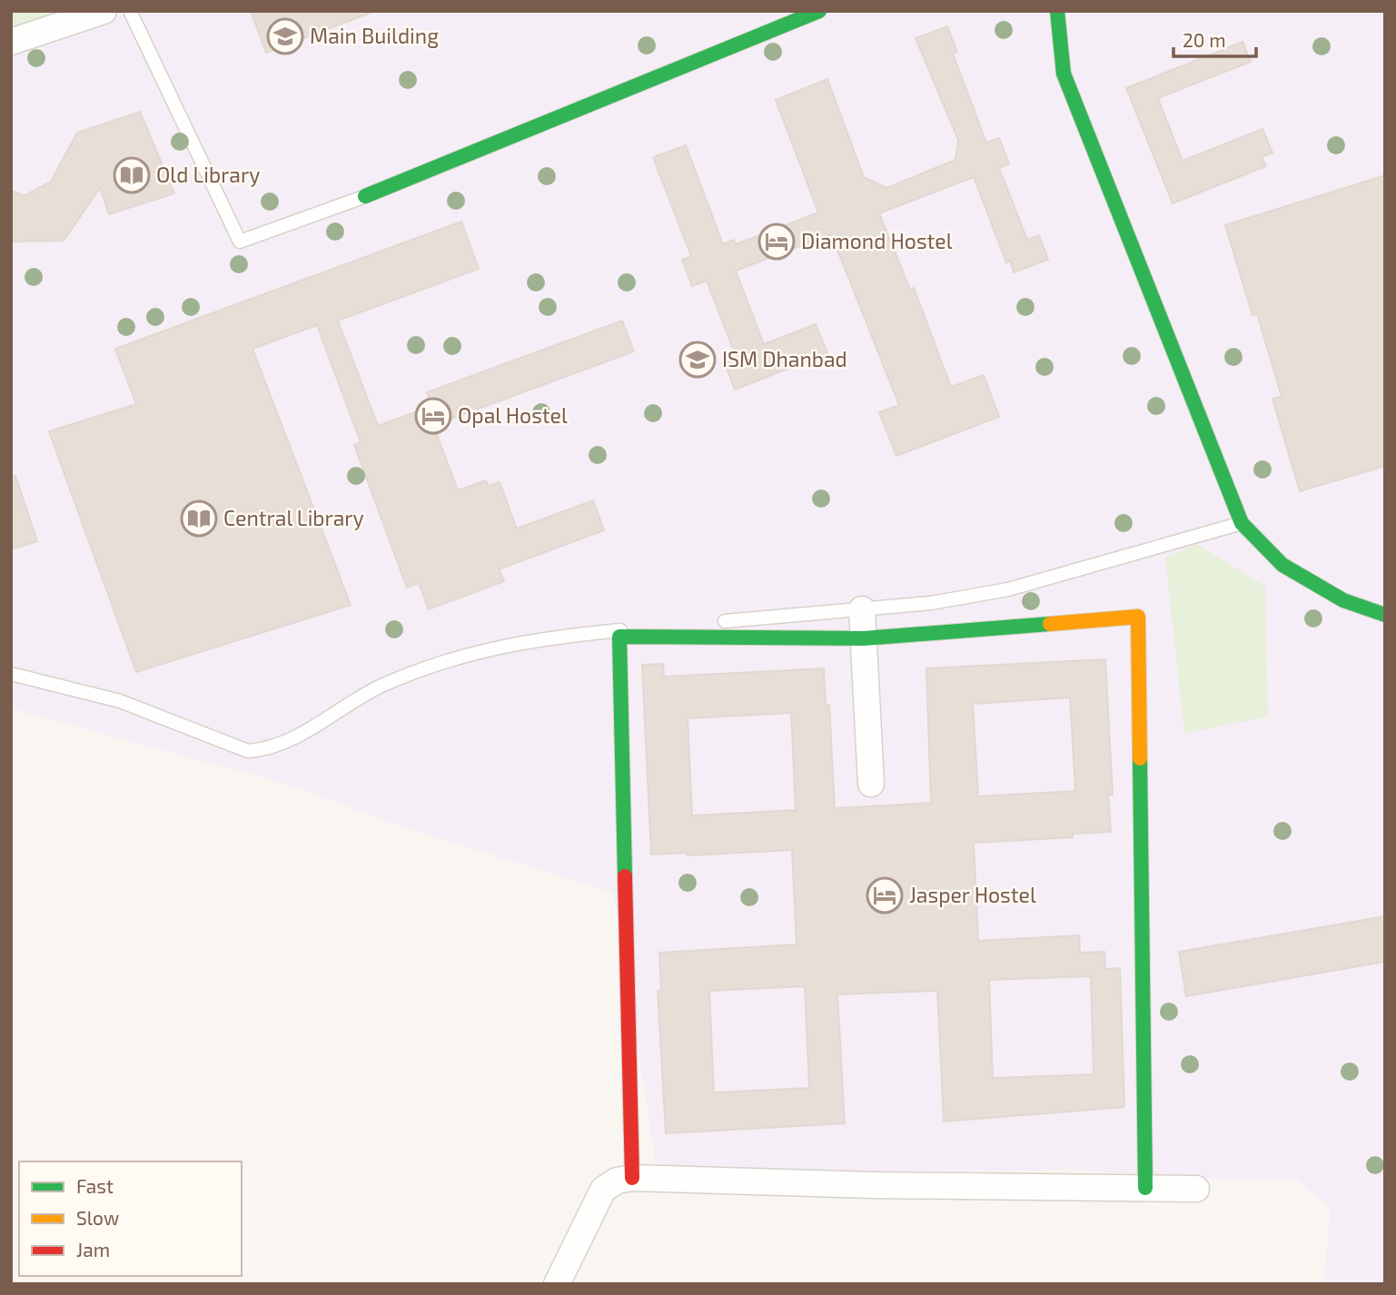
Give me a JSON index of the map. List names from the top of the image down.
{
  "places": {
    "school or university": ["Main Building", "ISM Dhanbad"],
    "library": ["Old Library", "Central Library"],
    "hotel": ["Diamond Hostel", "Opal Hostel", "Jasper Hostel"]
  },
  "legend": ["Fast", "Slow", "Jam"],
  "scale_bar": "20 m"
}
